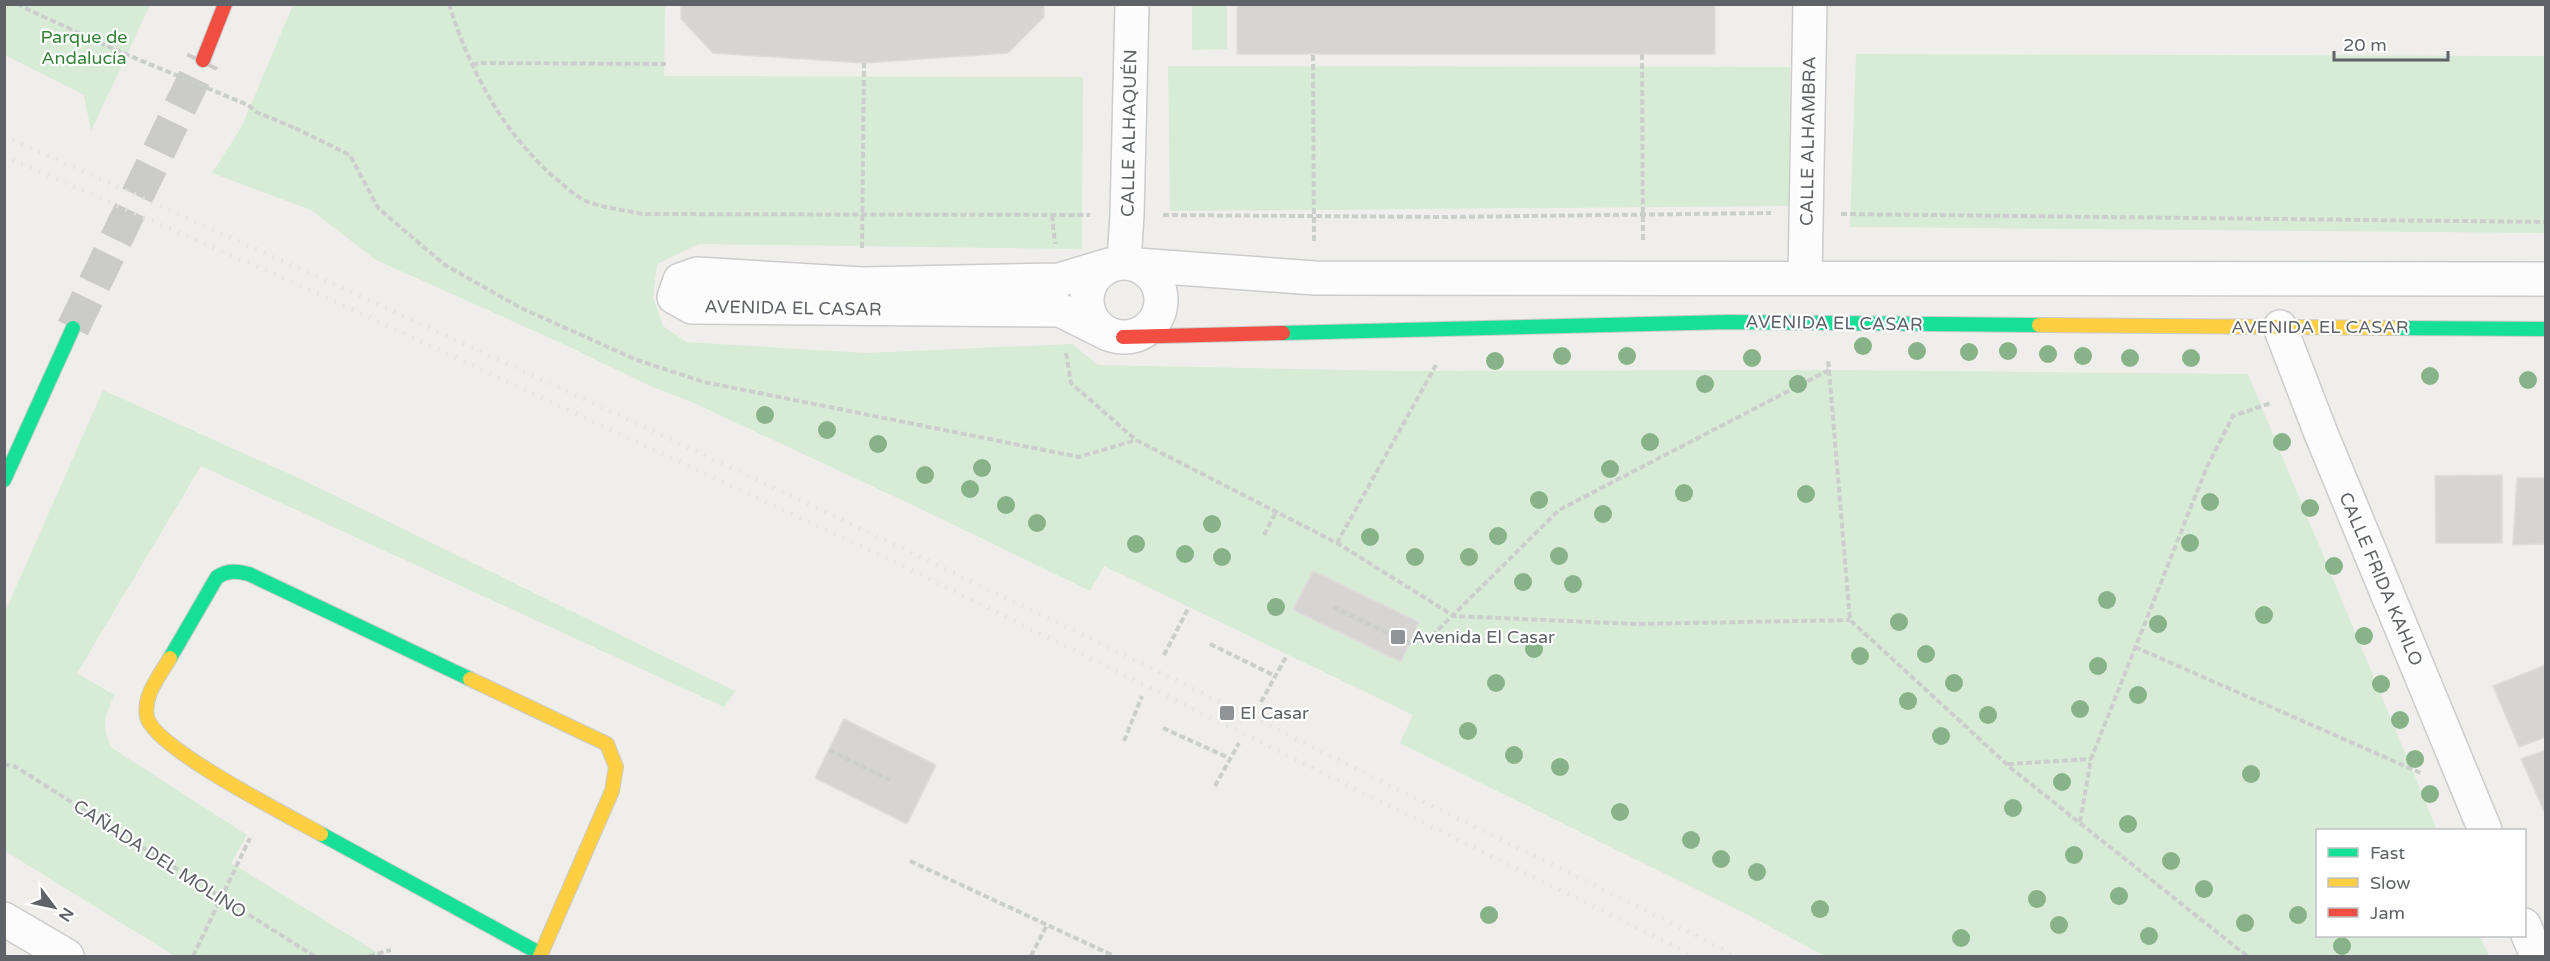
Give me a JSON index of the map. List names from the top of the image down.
{
  "streets": {
    "street": [
      "CALLE ALHAQUÉN",
      "CALLE ALHAMBRA",
      "AVENIDA EL CASAR",
      "CALLE FRIDA KAHLO"
    ],
    "path": ["CAÑADA DEL MOLINO"]
  },
  "crossings": [
    ["CALLE ALHAQUÉN", "AVENIDA EL CASAR"],
    ["CALLE ALHAMBRA", "AVENIDA EL CASAR"],
    ["AVENIDA EL CASAR", "CALLE FRIDA KAHLO"]
  ],
  "parks": ["Parque de Andalucía"],
  "places": {
    "transit": ["Avenida El Casar", "El Casar"]
  },
  "legend": ["Fast", "Slow", "Jam"],
  "scale_bar": "20 m",
  "north": "bottom right"
}
